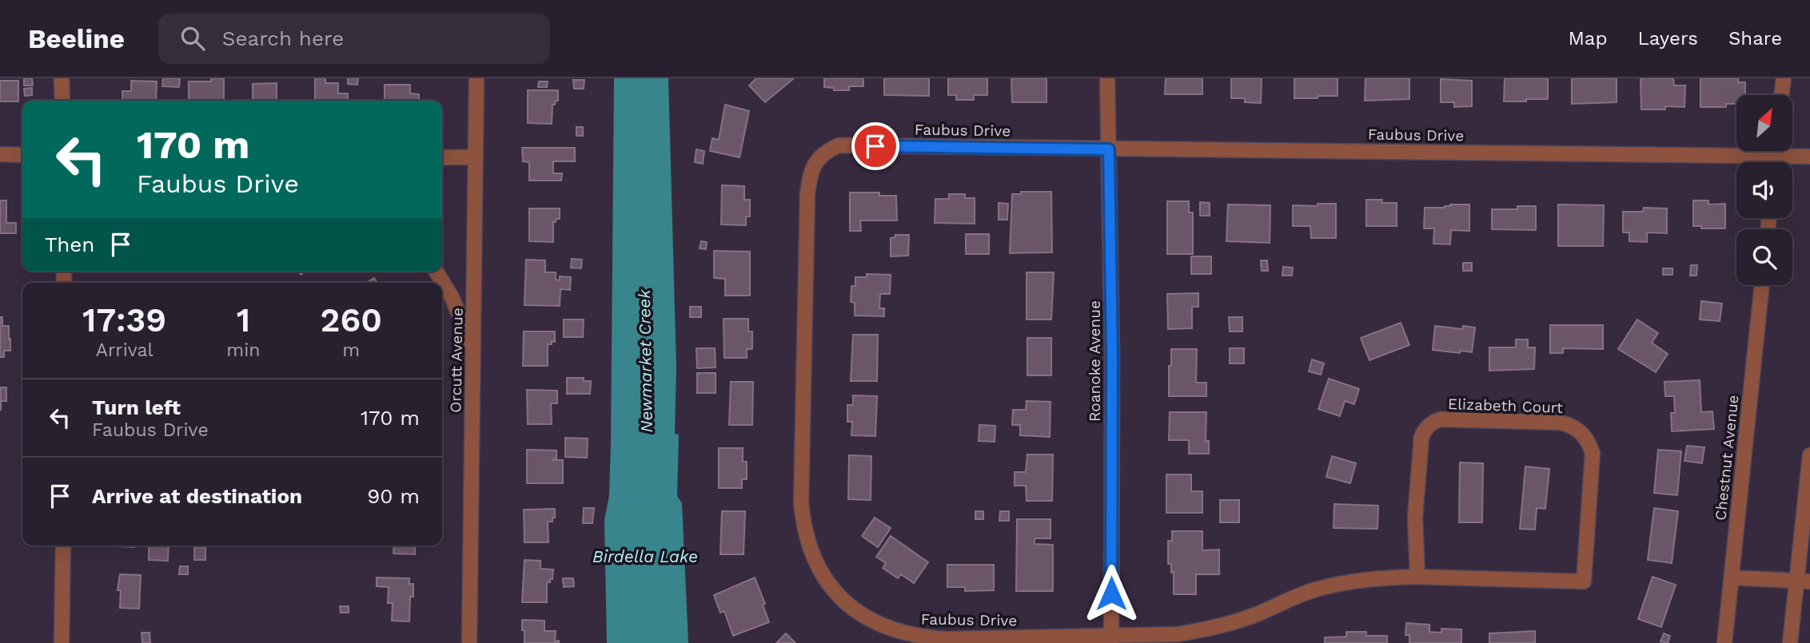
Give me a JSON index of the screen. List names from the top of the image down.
{
  "streets": {
    "street": [
      "Faubus Drive",
      "Orcutt Avenue",
      "Roanoke Avenue",
      "Elizabeth Court",
      "Chestnut Avenue"
    ]
  },
  "crossings": [
    ["Faubus Drive", "Roanoke Avenue"],
    ["Faubus Drive", "Elizabeth Court"],
    ["Roanoke Avenue", "Elizabeth Court"]
  ],
  "water": ["Newmarket Creek", "Birdella Lake"],
  "north": "top right",
  "page": {
    "header": "Beeline",
    "search": "Search here",
    "nav": ["Map", "Layers", "Share"],
    "turn": ["170 m", "Faubus Drive"],
    "then": "Then",
    "eta": [
      "17:39",
      "Arrival",
      "1",
      "min",
      "260",
      "m"
    ],
    "list": [
      {
        "name": "Turn left",
        "note": "Faubus Drive",
        "value": "170 m"
      },
      {
        "name": "Arrive at destination",
        "value": "90 m"
      }
    ]
  }
}
